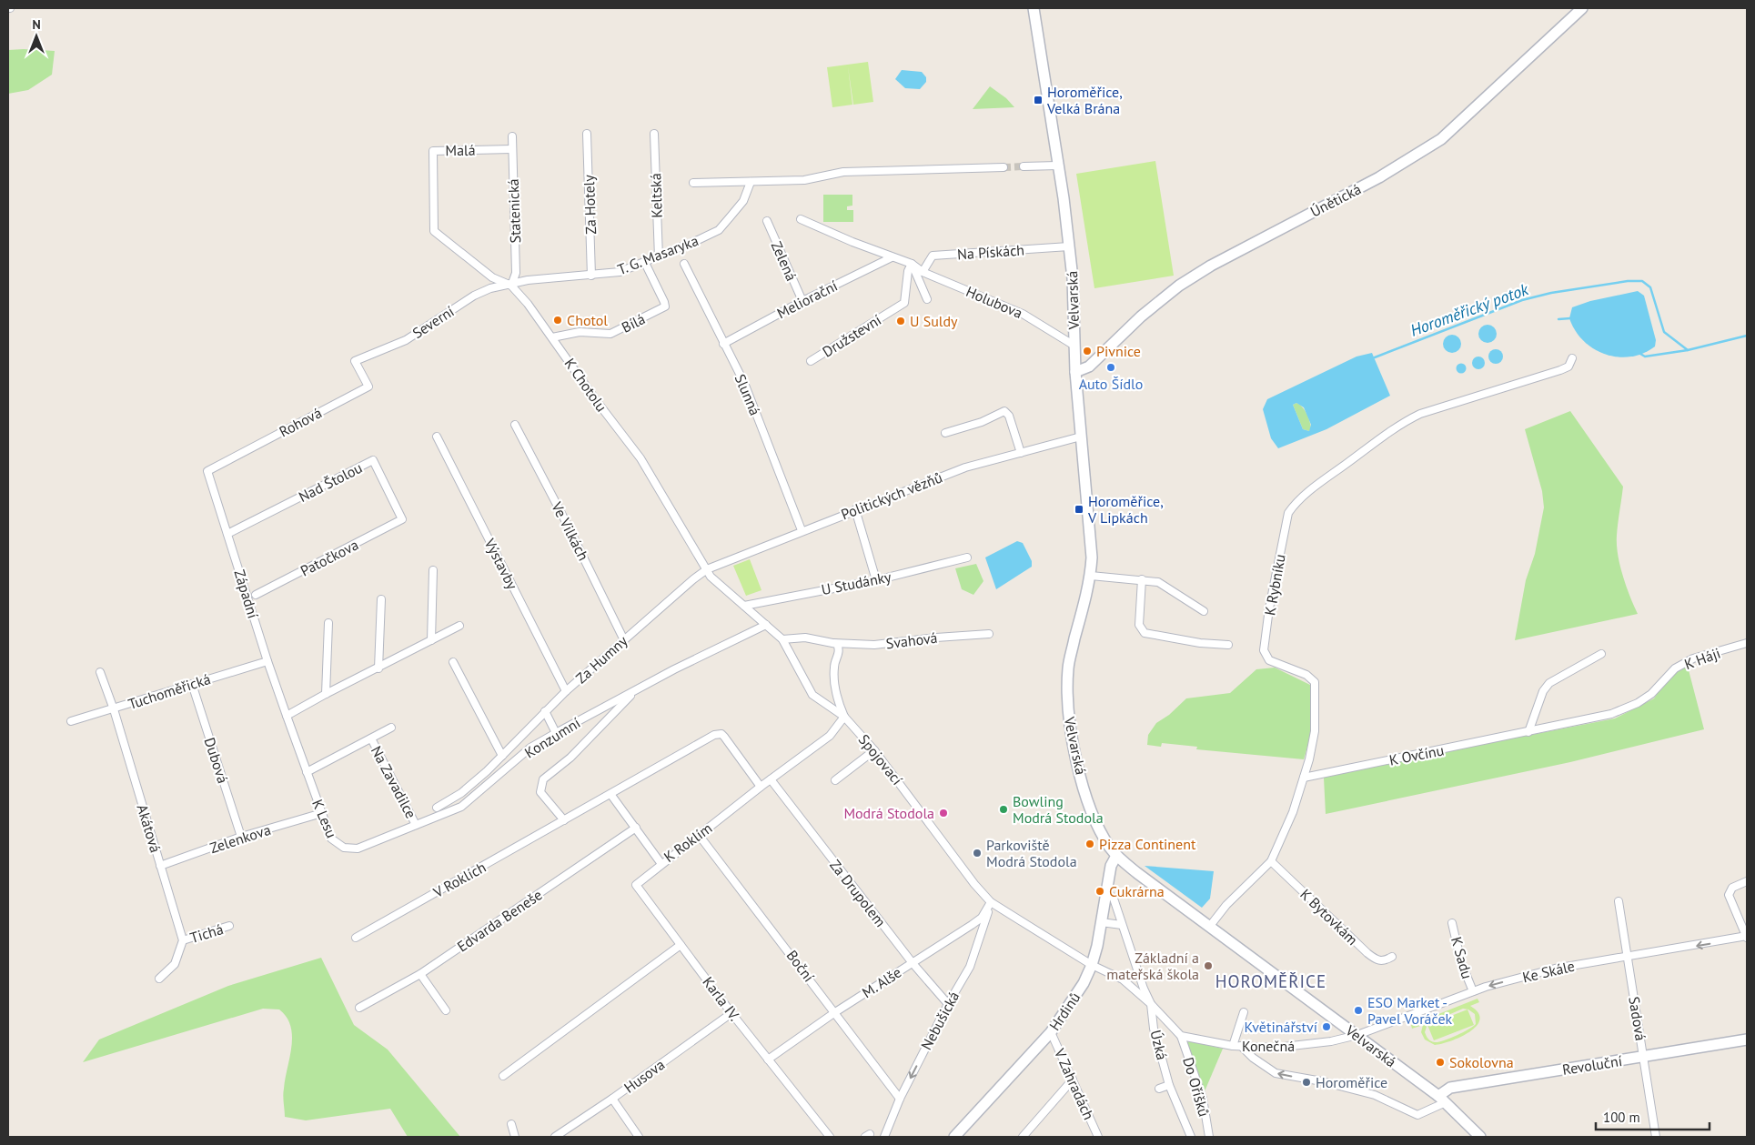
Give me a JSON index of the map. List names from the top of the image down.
{
  "streets": {
    "main road": [
      "Únětická",
      "Velvarská",
      "Hrdinů",
      "Revoluční"
    ],
    "street": [
      "Malá",
      "Keltská",
      "Za Hotely",
      "Statenická",
      "Na Pískách",
      "T. G. Masaryka",
      "Zelená",
      "Meliorační",
      "Holubova",
      "Severní",
      "Bílá",
      "Družstevní",
      "K Chotolu",
      "Slunná",
      "Rohová",
      "Nad Štolou",
      "Politických vězňů",
      "Ve Vilkách",
      "Patočkova",
      "Výstavby",
      "U Studánky",
      "K Rybníku",
      "Západní",
      "Svahová",
      "K Háji",
      "Za Humny",
      "Tuchoměřická",
      "Konzumní",
      "K Ovčínu",
      "Spojovací",
      "Dubová",
      "Na Zavadilce",
      "K Lesu",
      "Akátová",
      "Zelenkova",
      "K Roklím",
      "V Roklích",
      "Za Drupolem",
      "K Bytovkám",
      "Edvarda Beneše",
      "Tichá",
      "K Sadu",
      "Boční",
      "Ke Skále",
      "M. Alše",
      "Karla IV.",
      "Sadová",
      "Nebušická",
      "Úzká",
      "Konečná",
      "Husova",
      "V Zahradách",
      "Do Oříšků"
    ]
  },
  "crossings": [
    ["Malá", "Statenická"],
    ["Malá", "K Chotolu"],
    ["Keltská", "T. G. Masaryka"],
    ["Únětická", "Velvarská"],
    ["Za Hotely", "T. G. Masaryka"],
    ["Statenická", "T. G. Masaryka"],
    ["Statenická", "Severní"],
    ["Statenická", "K Chotolu"],
    ["Na Pískách", "Velvarská"],
    ["Na Pískách", "Holubova"],
    ["T. G. Masaryka", "Severní"],
    ["T. G. Masaryka", "Bílá"],
    ["T. G. Masaryka", "K Chotolu"],
    ["Zelená", "Meliorační"],
    ["Meliorační", "Holubova"],
    ["Meliorační", "Slunná"],
    ["Velvarská", "Holubova"],
    ["Velvarská", "Politických vězňů"],
    ["Velvarská", "K Rybníku"],
    ["Velvarská", "Ke Skále"],
    ["Velvarská", "Hrdinů"],
    ["Velvarská", "Konečná"],
    ["Velvarská", "Revoluční"],
    ["Holubova", "Družstevní"],
    ["Severní", "K Chotolu"],
    ["Severní", "Rohová"],
    ["Bílá", "K Chotolu"],
    ["K Chotolu", "Politických vězňů"],
    ["K Chotolu", "Za Humny"],
    ["K Chotolu", "Spojovací"],
    ["Slunná", "Politických vězňů"],
    ["Rohová", "Západní"],
    ["Nad Štolou", "Patočkova"],
    ["Nad Štolou", "Západní"],
    ["Politických vězňů", "Za Humny"],
    ["Politických vězňů", "Spojovací"],
    ["Ve Vilkách", "Za Humny"],
    ["Výstavby", "Za Humny"],
    ["U Studánky", "Spojovací"],
    ["K Rybníku", "K Ovčínu"],
    ["K Rybníku", "K Bytovkám"],
    ["Západní", "Tuchoměřická"],
    ["Západní", "K Lesu"],
    ["Svahová", "Spojovací"],
    ["K Háji", "K Ovčínu"],
    ["Za Humny", "Spojovací"],
    ["Tuchoměřická", "Dubová"],
    ["Tuchoměřická", "Akátová"],
    ["Konzumní", "Spojovací"],
    ["Konzumní", "K Lesu"],
    ["Konzumní", "V Roklích"],
    ["Spojovací", "K Roklím"],
    ["Spojovací", "M. Alše"],
    ["Spojovací", "Hrdinů"],
    ["Spojovací", "Nebušická"],
    ["Spojovací", "Úzká"],
    ["Dubová", "Zelenkova"],
    ["Na Zavadilce", "K Lesu"],
    ["K Lesu", "Zelenkova"],
    ["Akátová", "Zelenkova"],
    ["Akátová", "Tichá"],
    ["K Roklím", "Za Drupolem"],
    ["K Roklím", "Edvarda Beneše"],
    ["K Roklím", "Boční"],
    ["K Roklím", "Karla IV."],
    ["Za Drupolem", "M. Alše"],
    ["Za Drupolem", "Nebušická"],
    ["K Sadu", "Ke Skále"],
    ["Boční", "M. Alše"],
    ["Boční", "Nebušická"],
    ["Ke Skále", "Sadová"],
    ["Ke Skále", "Konečná"],
    ["M. Alše", "Karla IV."],
    ["M. Alše", "Nebušická"],
    ["Karla IV.", "Husova"],
    ["Hrdinů", "V Zahradách"],
    ["Sadová", "Revoluční"],
    ["Konečná", "Do Oříšků"]
  ],
  "one_way": ["Ke Skále", "Nebušická"],
  "districts": ["HOROMĚŘICE"],
  "water": ["Horoměřický potok"],
  "places": {
    "transit": ["Horoměřice, Velká Brána", "Horoměřice, V Lipkách"],
    "other": [
      "Chotol",
      "U Suldy",
      "Pivnice",
      "Auto Šídlo",
      "Bowling Modrá Stodola",
      "Modrá Stodola",
      "Pizza Continent",
      "Parkoviště Modrá Stodola",
      "Cukrárna",
      "Základní a mateřská škola",
      "ESO Market - Pavel Voráček",
      "Květinářství",
      "Sokolovna",
      "Horoměřice"
    ]
  },
  "scale_bar": "100 m",
  "north": "top"
}
